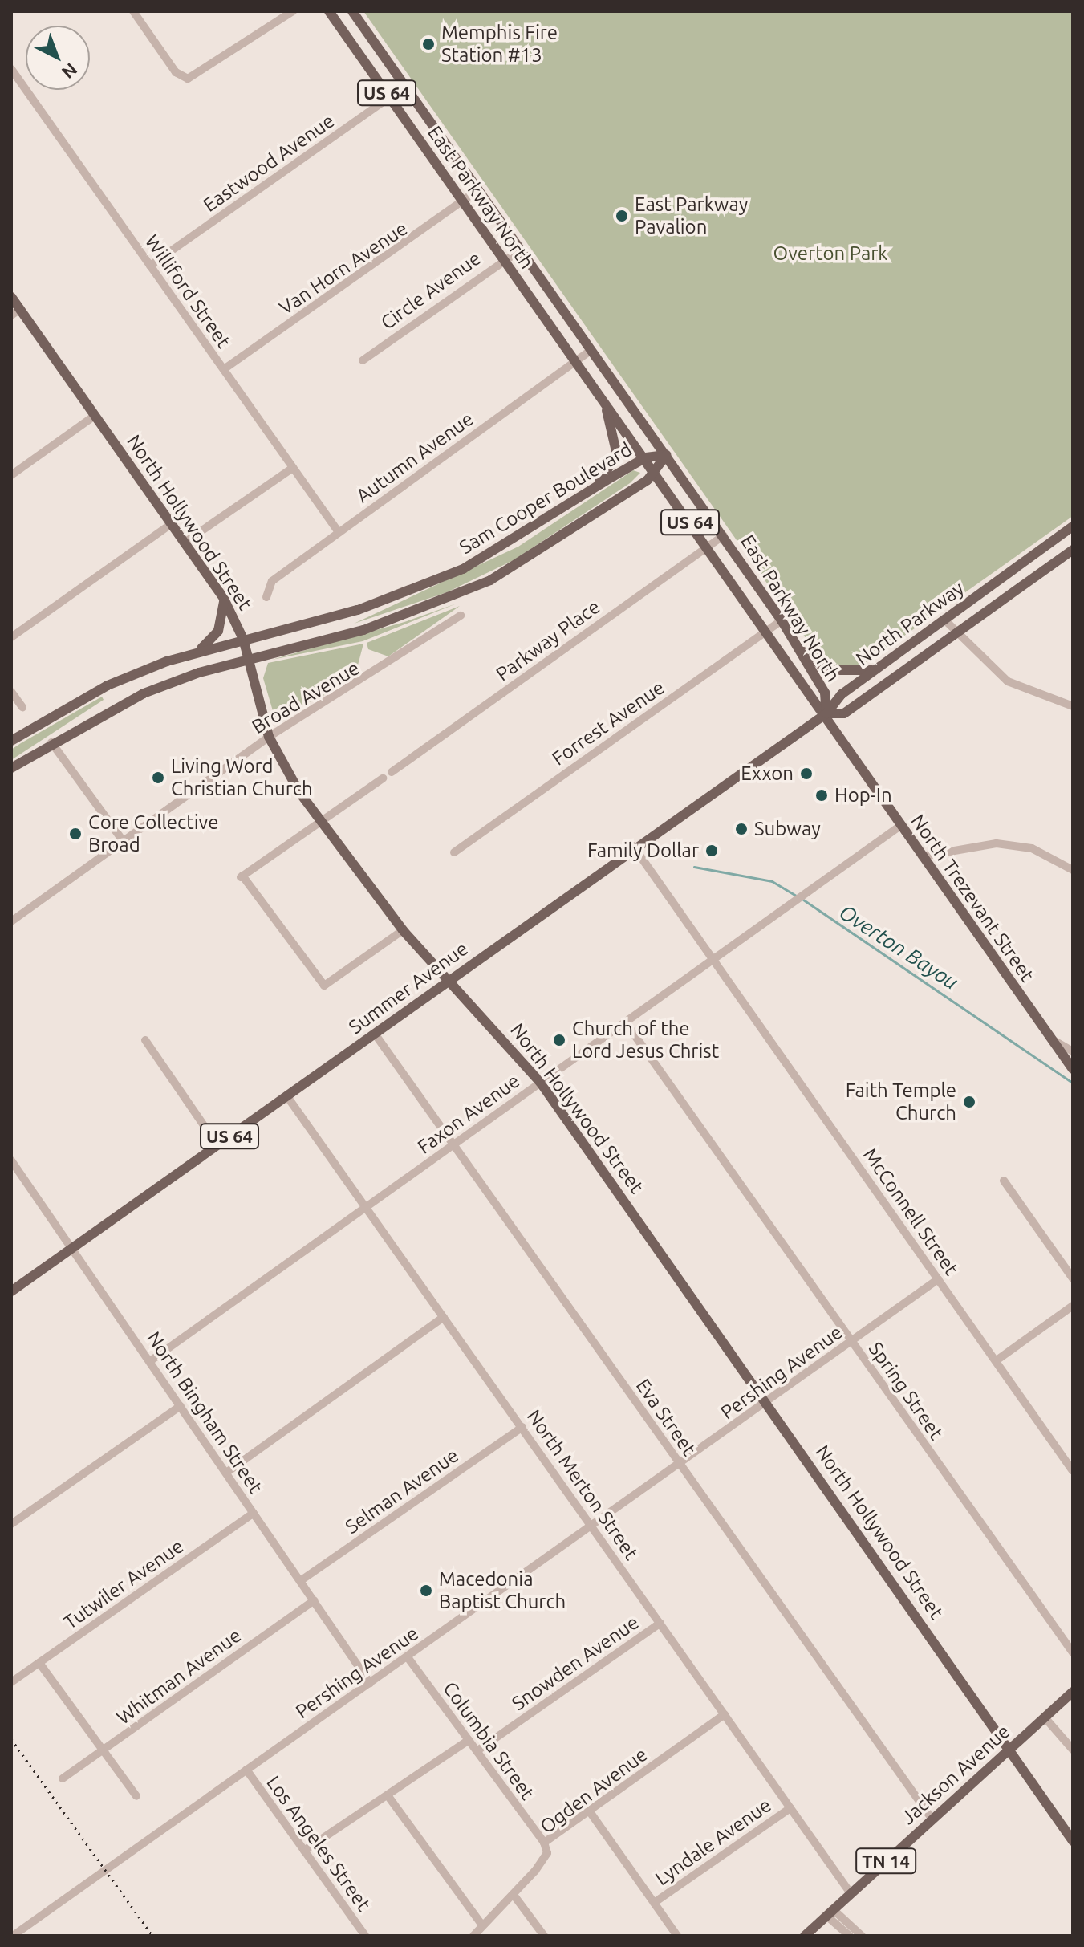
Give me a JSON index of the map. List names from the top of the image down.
{
  "streets": {
    "main road": [
      "US 64",
      "East Parkway North",
      "Sam Cooper Boulevard",
      "North Hollywood Street",
      "North Parkway",
      "North Trezevant Street",
      "Summer Avenue",
      "Jackson Avenue",
      "TN 14"
    ],
    "street": [
      "Eastwood Avenue",
      "Van Horn Avenue",
      "Circle Avenue",
      "Williford Street",
      "Autumn Avenue",
      "Parkway Place",
      "Broad Avenue",
      "Forrest Avenue",
      "Faxon Avenue",
      "McConnell Street",
      "Pershing Avenue",
      "Spring Street",
      "North Bingham Street",
      "Eva Street",
      "North Merton Street",
      "Selman Avenue",
      "Tutwiler Avenue",
      "Snowden Avenue",
      "Whitman Avenue",
      "Columbia Street",
      "Ogden Avenue",
      "Lyndale Avenue",
      "Los Angeles Street"
    ]
  },
  "crossings": [
    ["Eastwood Avenue", "East Parkway North"],
    ["Eastwood Avenue", "Williford Street"],
    ["East Parkway North", "Van Horn Avenue"],
    ["East Parkway North", "Circle Avenue"],
    ["East Parkway North", "Autumn Avenue"],
    ["East Parkway North", "Sam Cooper Boulevard"],
    ["East Parkway North", "North Parkway"],
    ["East Parkway North", "Parkway Place"],
    ["East Parkway North", "Forrest Avenue"],
    ["East Parkway North", "North Trezevant Street"],
    ["East Parkway North", "Summer Avenue"],
    ["Van Horn Avenue", "Williford Street"],
    ["Williford Street", "Autumn Avenue"],
    ["Sam Cooper Boulevard", "North Hollywood Street"],
    ["North Hollywood Street", "Broad Avenue"],
    ["North Hollywood Street", "Summer Avenue"],
    ["North Hollywood Street", "Faxon Avenue"],
    ["North Hollywood Street", "Pershing Avenue"],
    ["North Hollywood Street", "Jackson Avenue"],
    ["North Parkway", "North Trezevant Street"],
    ["North Parkway", "Summer Avenue"],
    ["North Trezevant Street", "Summer Avenue"],
    ["North Trezevant Street", "Faxon Avenue"],
    ["Summer Avenue", "McConnell Street"],
    ["Summer Avenue", "North Bingham Street"],
    ["Summer Avenue", "Eva Street"],
    ["Summer Avenue", "North Merton Street"],
    ["Faxon Avenue", "McConnell Street"],
    ["Faxon Avenue", "Spring Street"],
    ["Faxon Avenue", "North Bingham Street"],
    ["Faxon Avenue", "Eva Street"],
    ["Faxon Avenue", "North Merton Street"],
    ["McConnell Street", "Pershing Avenue"],
    ["Pershing Avenue", "Spring Street"],
    ["Pershing Avenue", "North Bingham Street"],
    ["Pershing Avenue", "Eva Street"],
    ["Pershing Avenue", "North Merton Street"],
    ["Pershing Avenue", "Columbia Street"],
    ["Pershing Avenue", "Los Angeles Street"],
    ["North Bingham Street", "Selman Avenue"],
    ["North Bingham Street", "Tutwiler Avenue"],
    ["North Bingham Street", "Whitman Avenue"],
    ["Eva Street", "Jackson Avenue"],
    ["North Merton Street", "Selman Avenue"],
    ["North Merton Street", "Snowden Avenue"],
    ["North Merton Street", "Jackson Avenue"],
    ["North Merton Street", "Ogden Avenue"],
    ["North Merton Street", "Lyndale Avenue"],
    ["Snowden Avenue", "Columbia Street"],
    ["Columbia Street", "Ogden Avenue"]
  ],
  "water": ["Overton Bayou"],
  "parks": ["Overton Park"],
  "places": [
    "Memphis Fire Station #13",
    "East Parkway Pavalion",
    "Exxon",
    "Living Word Christian Church",
    "Hop-In",
    "Subway",
    "Core Collective Broad",
    "Family Dollar",
    "Church of the Lord Jesus Christ",
    "Faith Temple Church",
    "Macedonia Baptist Church"
  ],
  "north": "bottom right"
}
